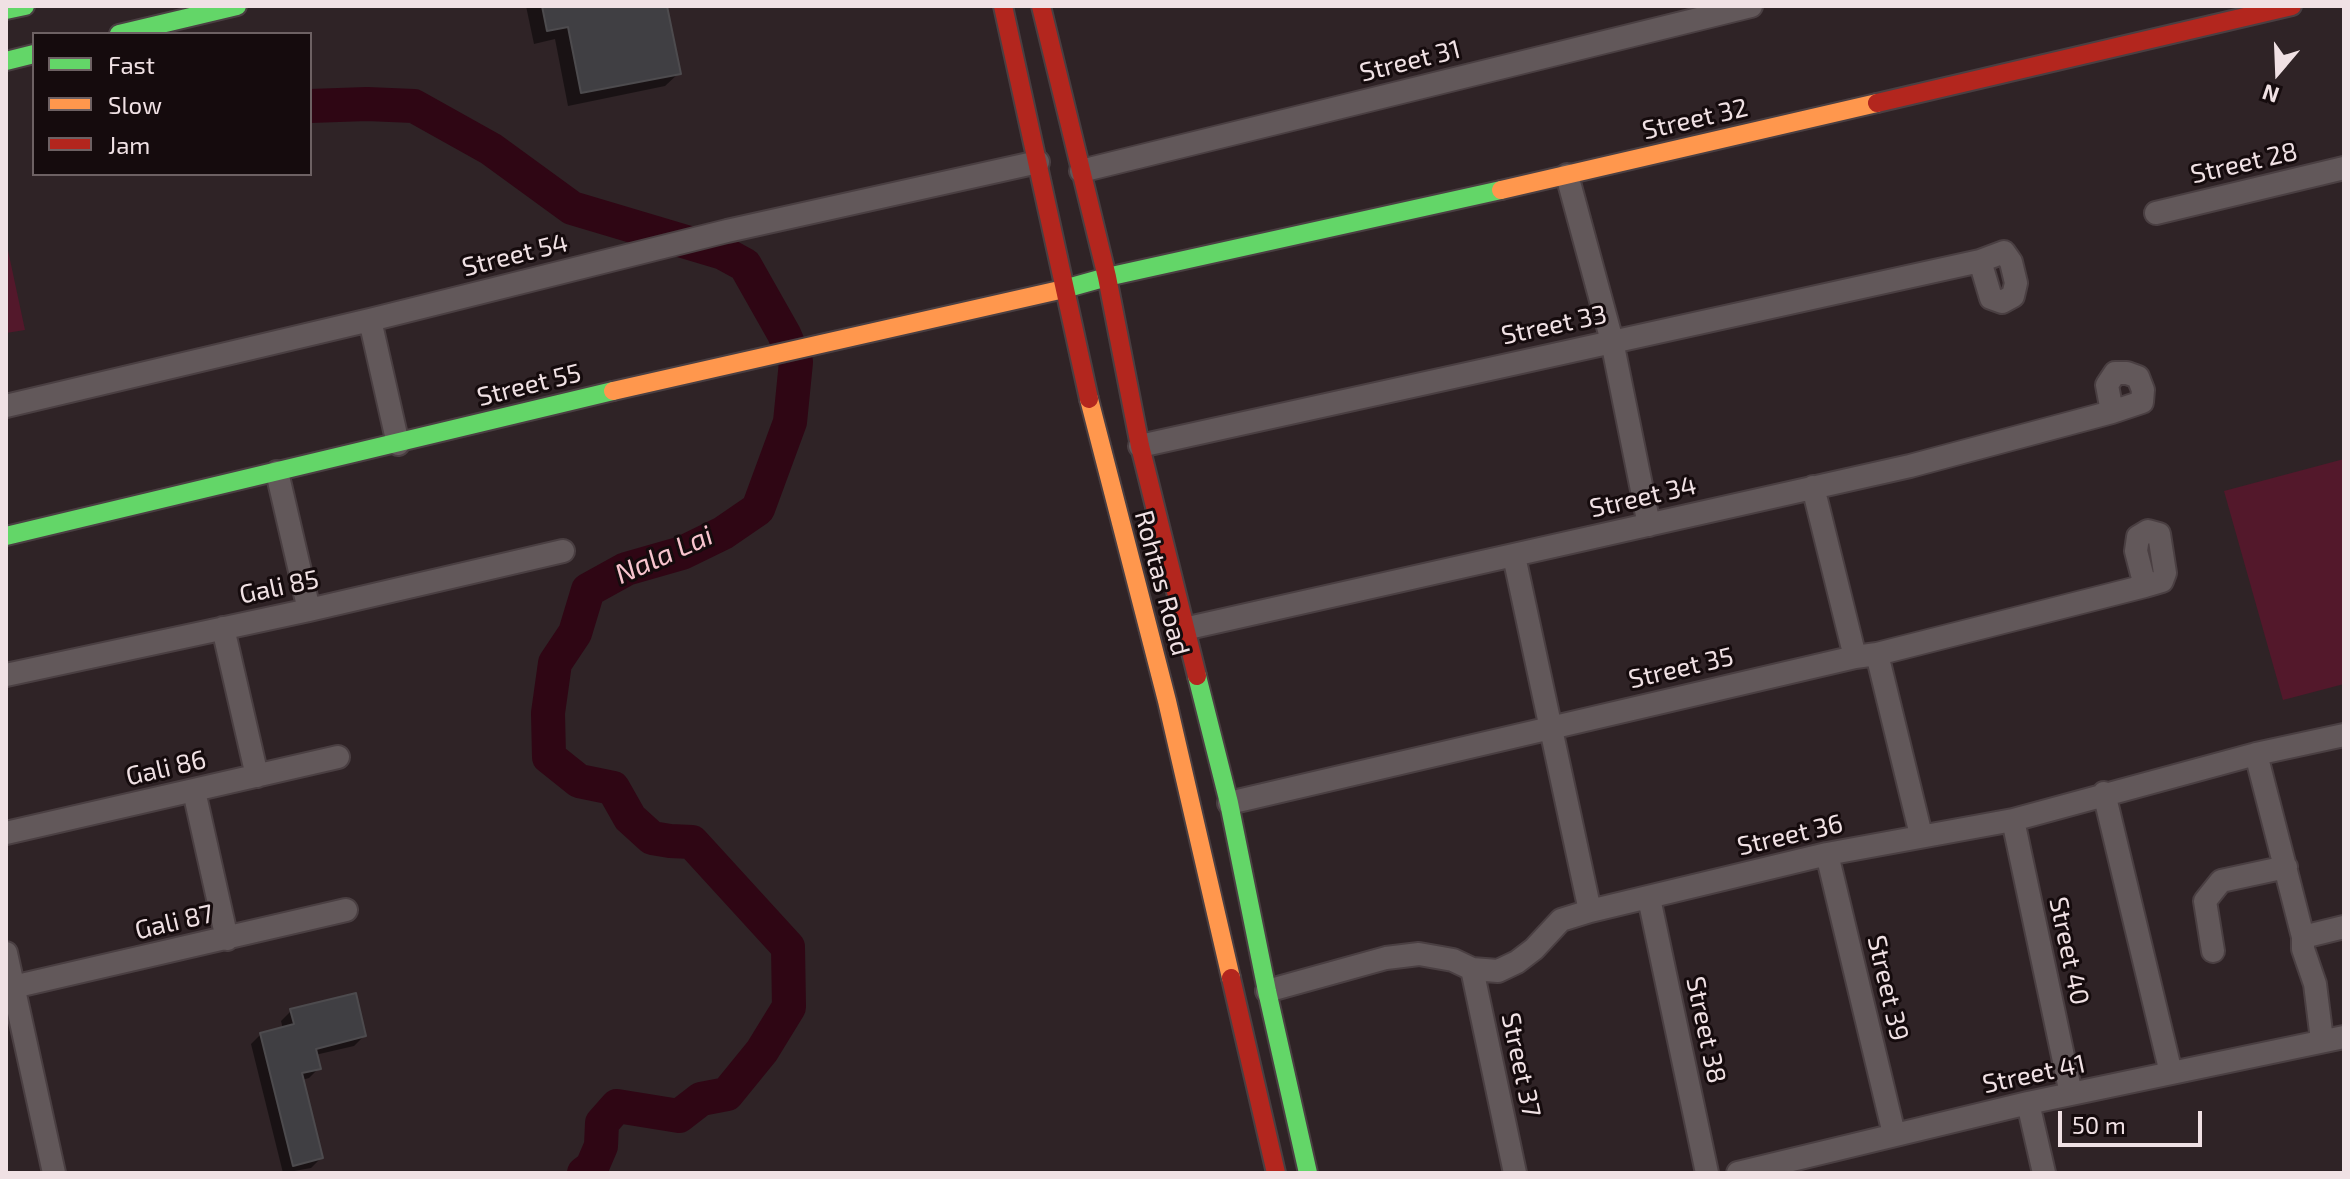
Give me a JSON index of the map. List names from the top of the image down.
{
  "streets": {
    "main road": ["Street 32", "Street 55", "Rohtas Road"],
    "street": [
      "Street 31",
      "Street 28",
      "Street 54",
      "Street 33",
      "Street 34",
      "Gali 85",
      "Street 35",
      "Gali 86",
      "Street 36",
      "Gali 87",
      "Street 40",
      "Street 39",
      "Street 38",
      "Street 37",
      "Street 41"
    ]
  },
  "crossings": [
    ["Street 31", "Rohtas Road"],
    ["Street 32", "Street 55"],
    ["Street 32", "Rohtas Road"],
    ["Street 54", "Rohtas Road"],
    ["Street 33", "Rohtas Road"],
    ["Street 55", "Rohtas Road"],
    ["Street 34", "Rohtas Road"],
    ["Rohtas Road", "Street 35"],
    ["Rohtas Road", "Street 36"],
    ["Street 36", "Street 40"],
    ["Street 36", "Street 39"],
    ["Street 36", "Street 38"],
    ["Street 36", "Street 37"],
    ["Street 40", "Street 41"],
    ["Street 39", "Street 41"]
  ],
  "water": ["Nala Lai"],
  "legend": ["Fast", "Slow", "Jam"],
  "scale_bar": "50 m",
  "north": "bottom"
}
